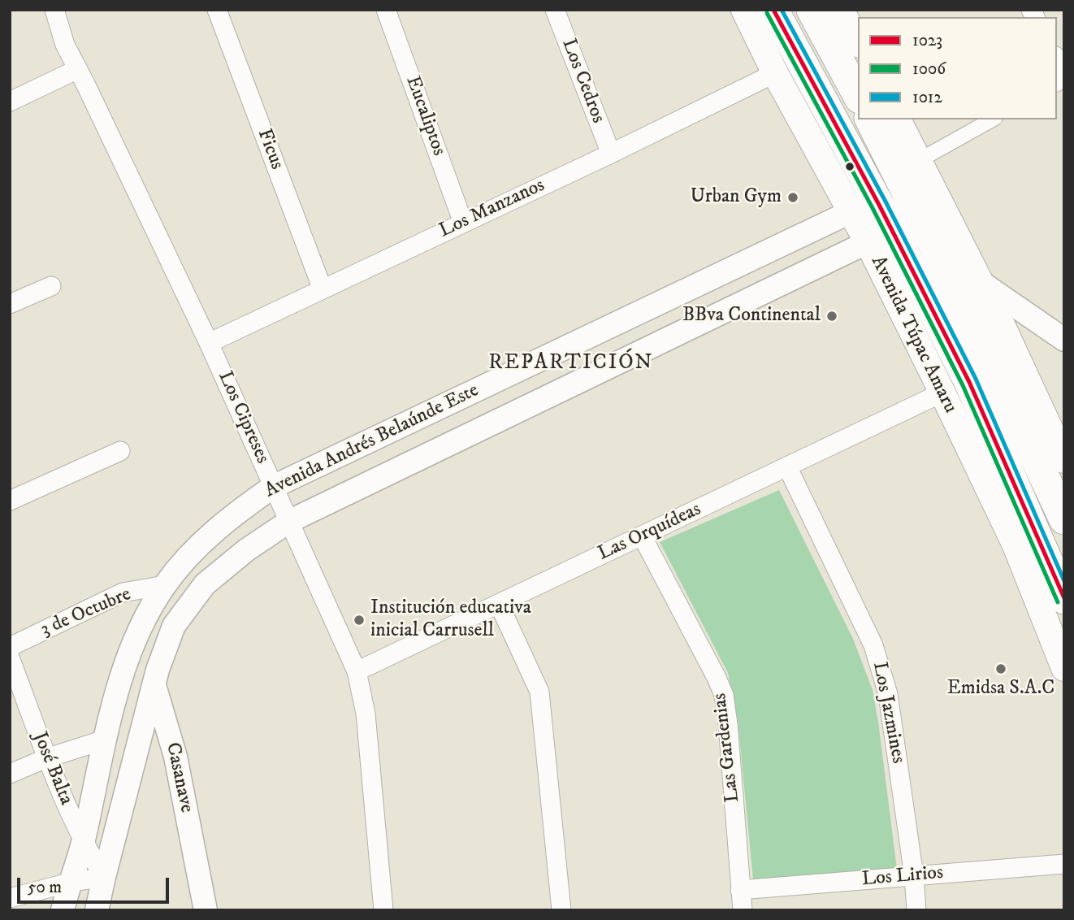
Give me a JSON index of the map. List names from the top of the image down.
{
  "streets": {
    "highway": ["Avenida Túpac Amaru"],
    "street": [
      "Los Cedros",
      "Eucaliptos",
      "Ficus",
      "Los Manzanos",
      "Los Cipreses",
      "Avenida Andrés Belaúnde Este",
      "Las Orquídeas",
      "3 de Octubre",
      "Los Jazmines",
      "Las Gardenias",
      "José Balta",
      "Casanave",
      "Los Lirios"
    ]
  },
  "crossings": [
    ["Los Cedros", "Los Manzanos"],
    ["Eucaliptos", "Los Manzanos"],
    ["Ficus", "Los Manzanos"],
    ["Los Manzanos", "Avenida Túpac Amaru"],
    ["Los Manzanos", "Los Cipreses"],
    ["Avenida Túpac Amaru", "Avenida Andrés Belaúnde Este"],
    ["Avenida Túpac Amaru", "Las Orquídeas"],
    ["Los Cipreses", "Avenida Andrés Belaúnde Este"],
    ["Los Cipreses", "Las Orquídeas"],
    ["Avenida Andrés Belaúnde Este", "3 de Octubre"],
    ["Avenida Andrés Belaúnde Este", "José Balta"],
    ["Avenida Andrés Belaúnde Este", "Casanave"],
    ["Las Orquídeas", "Los Jazmines"],
    ["Las Orquídeas", "Las Gardenias"],
    ["Los Jazmines", "Los Lirios"],
    ["Las Gardenias", "Los Lirios"]
  ],
  "districts": ["REPARTICIÓN"],
  "places": [
    "Urban Gym",
    "BBva Continental",
    "Institución educativa inicial Carrusell",
    "Emidsa S.A.C"
  ],
  "lines": ["transit line 1023", "transit line 1012", "transit line 1006"],
  "legend": ["1023", "1006", "1012"],
  "scale_bar": "50 m"
}
